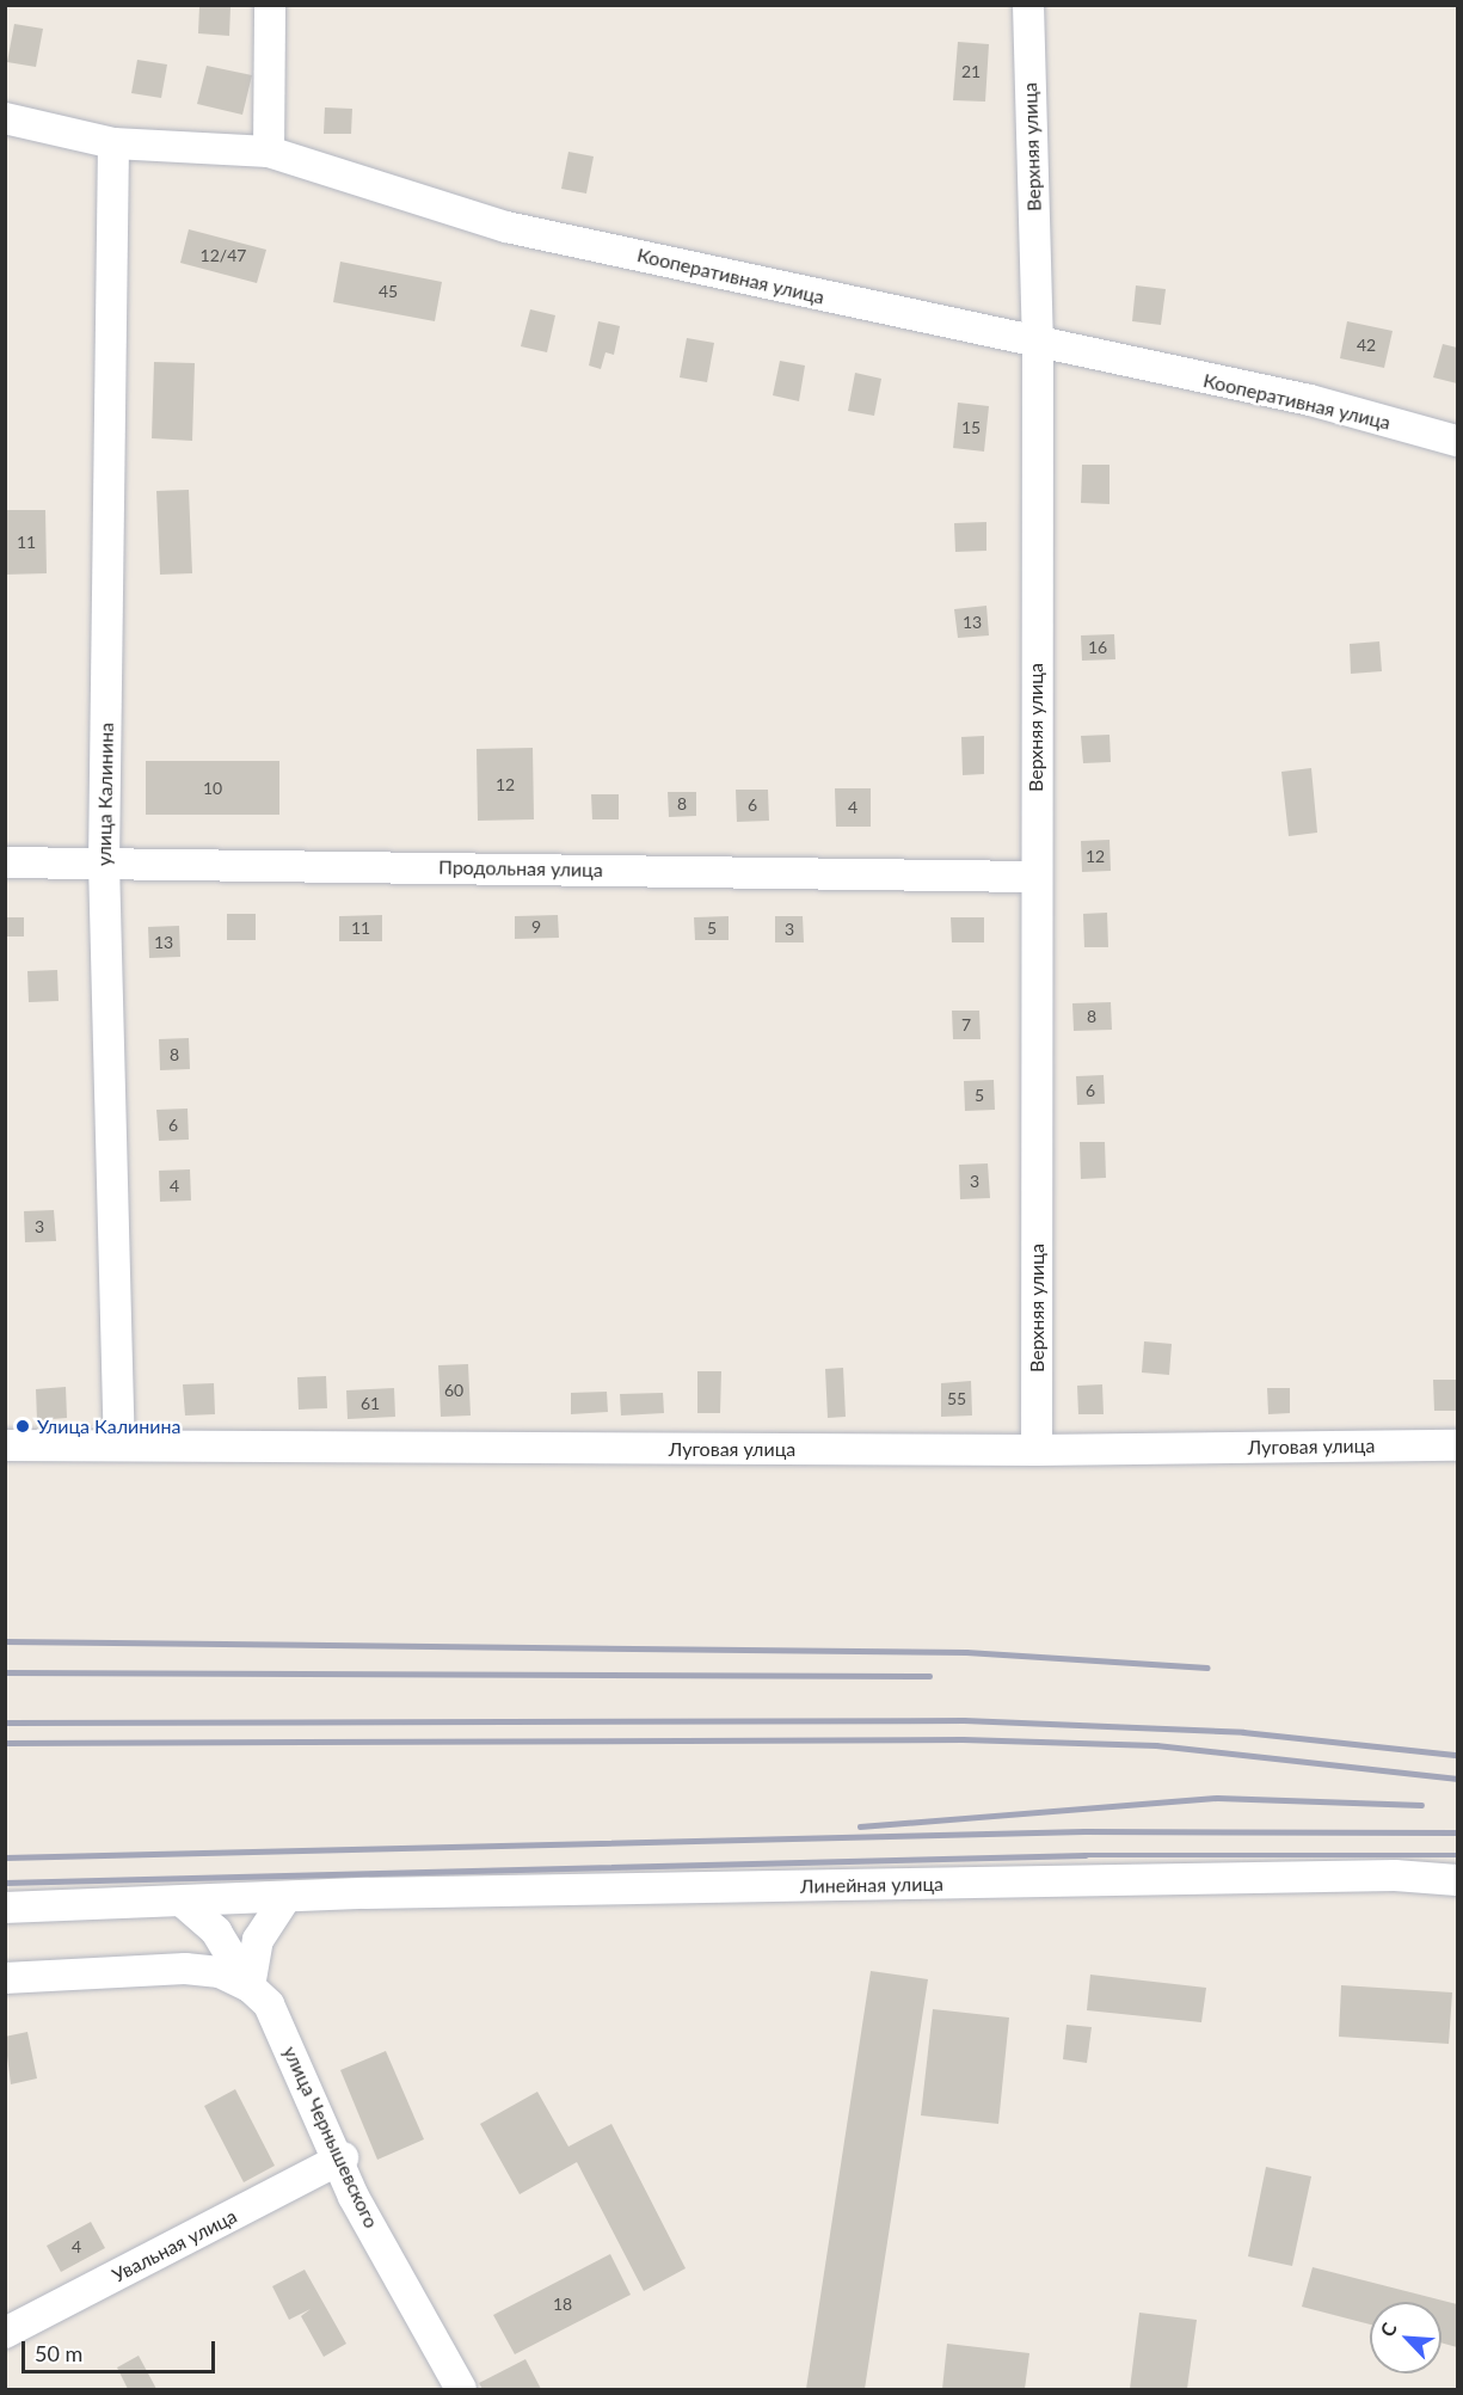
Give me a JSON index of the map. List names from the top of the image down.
{
  "streets": {
    "street": [
      "Верхняя улица",
      "Кооперативная улица",
      "улица Калинина",
      "Продольная улица",
      "Луговая улица",
      "Линейная улица",
      "улица Чернышевского",
      "Увальная улица"
    ]
  },
  "crossings": [
    ["Верхняя улица", "Кооперативная улица"],
    ["Верхняя улица", "Продольная улица"],
    ["Верхняя улица", "Луговая улица"],
    ["Кооперативная улица", "улица Калинина"],
    ["улица Калинина", "Продольная улица"],
    ["улица Калинина", "Луговая улица"],
    ["улица Чернышевского", "Увальная улица"]
  ],
  "places": ["Улица Калинина"],
  "house_numbers": [
    "21",
    "12/47",
    "45",
    "42",
    "15",
    "11",
    "13",
    "16",
    "12",
    "10",
    "8",
    "6",
    "4",
    "12",
    "9",
    "11",
    "5",
    "3",
    "13",
    "8",
    "7",
    "8",
    "6",
    "5",
    "6",
    "3",
    "4",
    "3",
    "60",
    "55",
    "61",
    "4",
    "18"
  ],
  "scale_bar": "50 m",
  "north": "top left"
}
